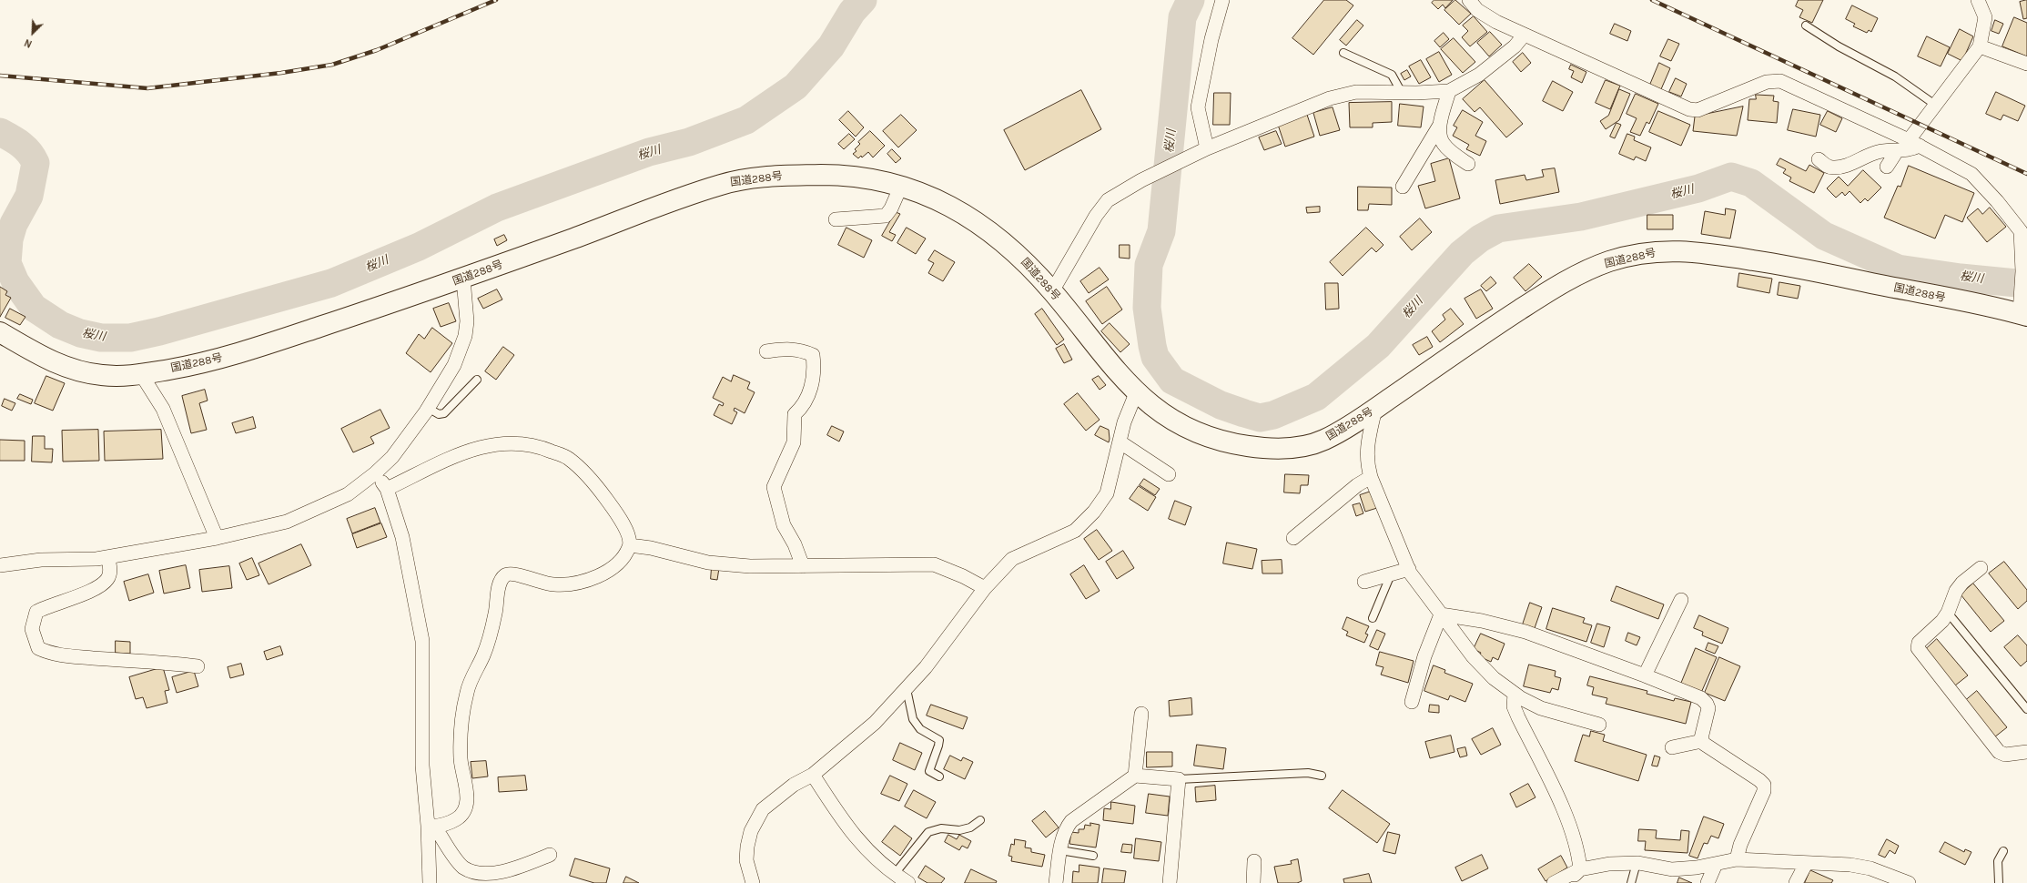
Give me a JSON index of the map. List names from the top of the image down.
{
  "streets": {
    "highway": ["国道288号"]
  },
  "water": ["桜川"],
  "north": "bottom left"
}
